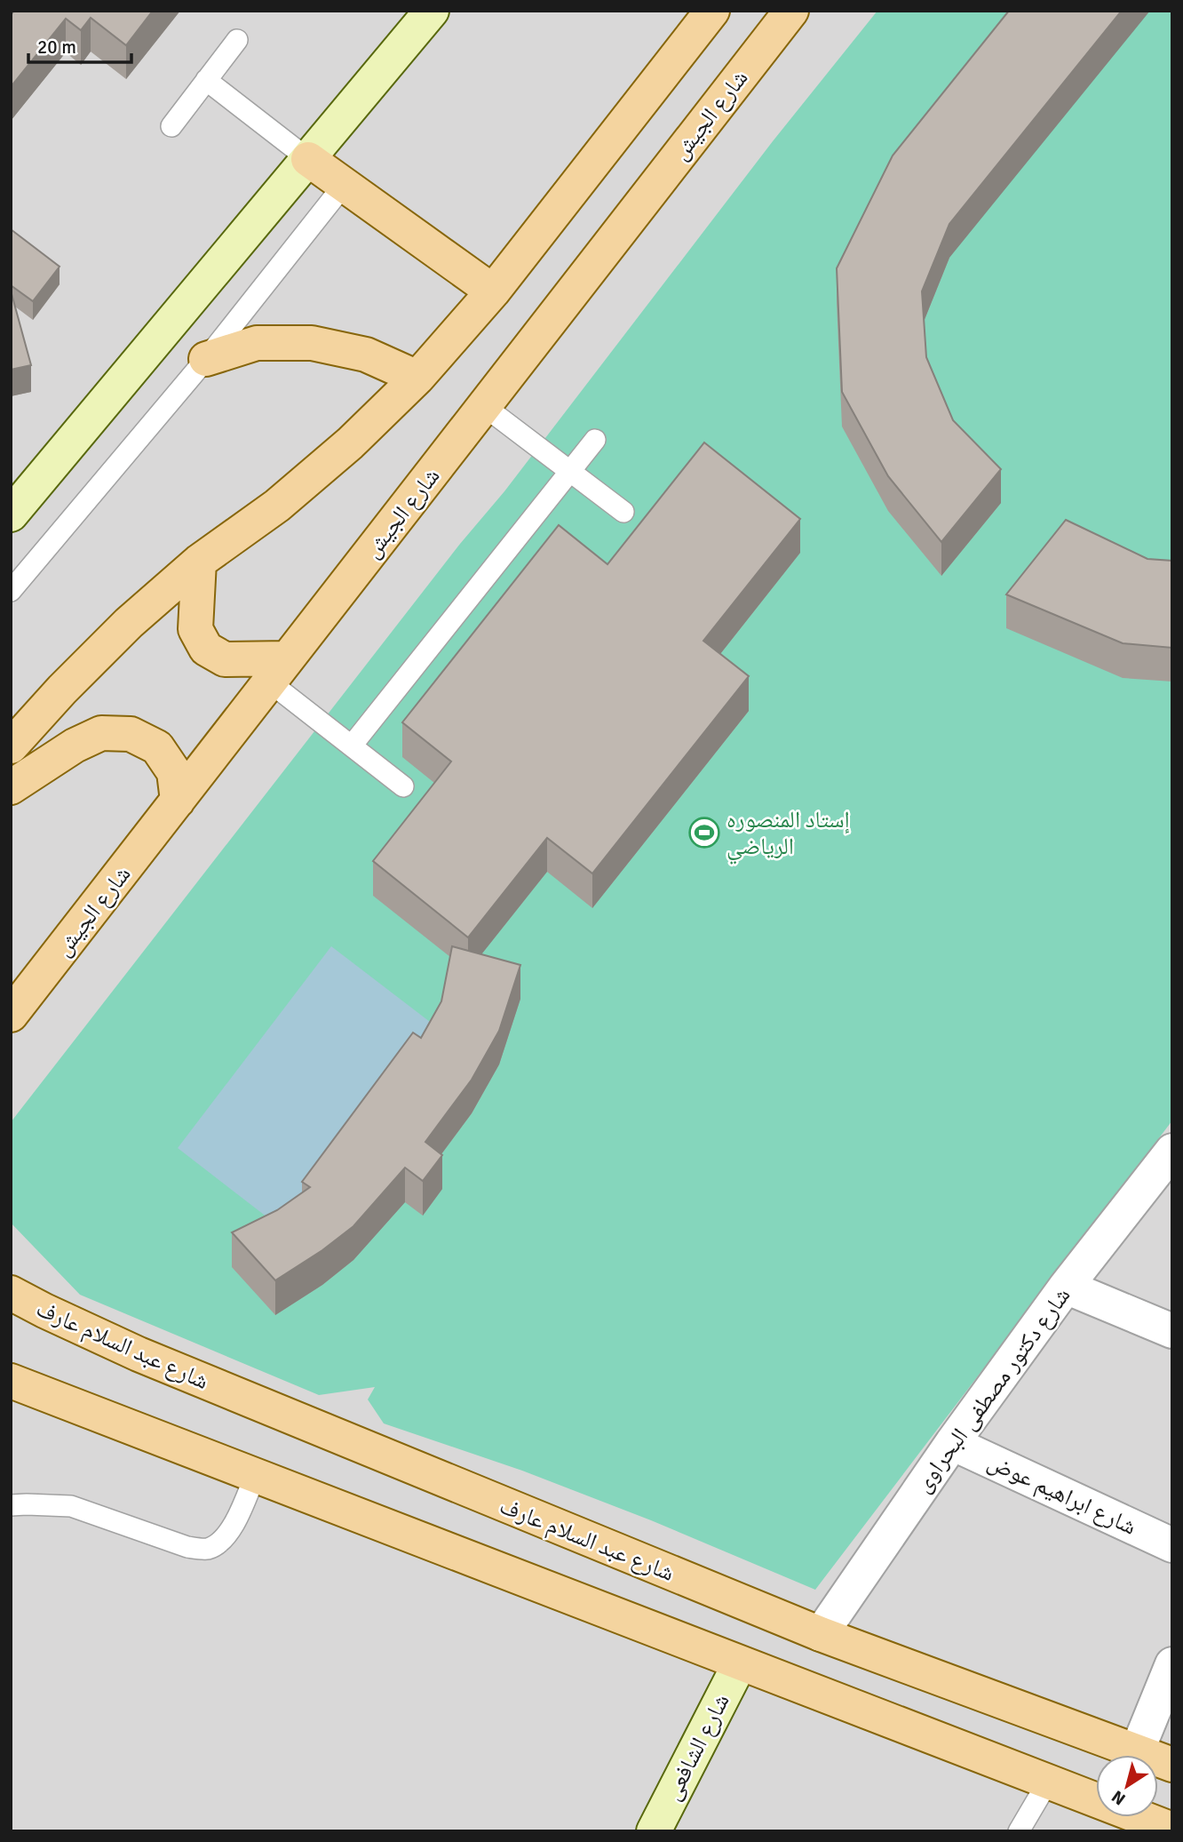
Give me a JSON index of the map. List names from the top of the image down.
{
  "streets": {
    "main road": ["شارع الجيش", "شارع عبد السلام عارف"],
    "street": ["شارع دكتور مصطفى البحراوى", "شارع ابراهيم عوض", "شارع الشافعى"]
  },
  "crossings": [
    ["شارع عبد السلام عارف", "شارع دكتور مصطفى البحراوى"],
    ["شارع دكتور مصطفى البحراوى", "شارع ابراهيم عوض"]
  ],
  "places": {
    "sports": ["إستاد المنصوره الرياضي"]
  },
  "scale_bar": "20 m",
  "north": "bottom left"
}
